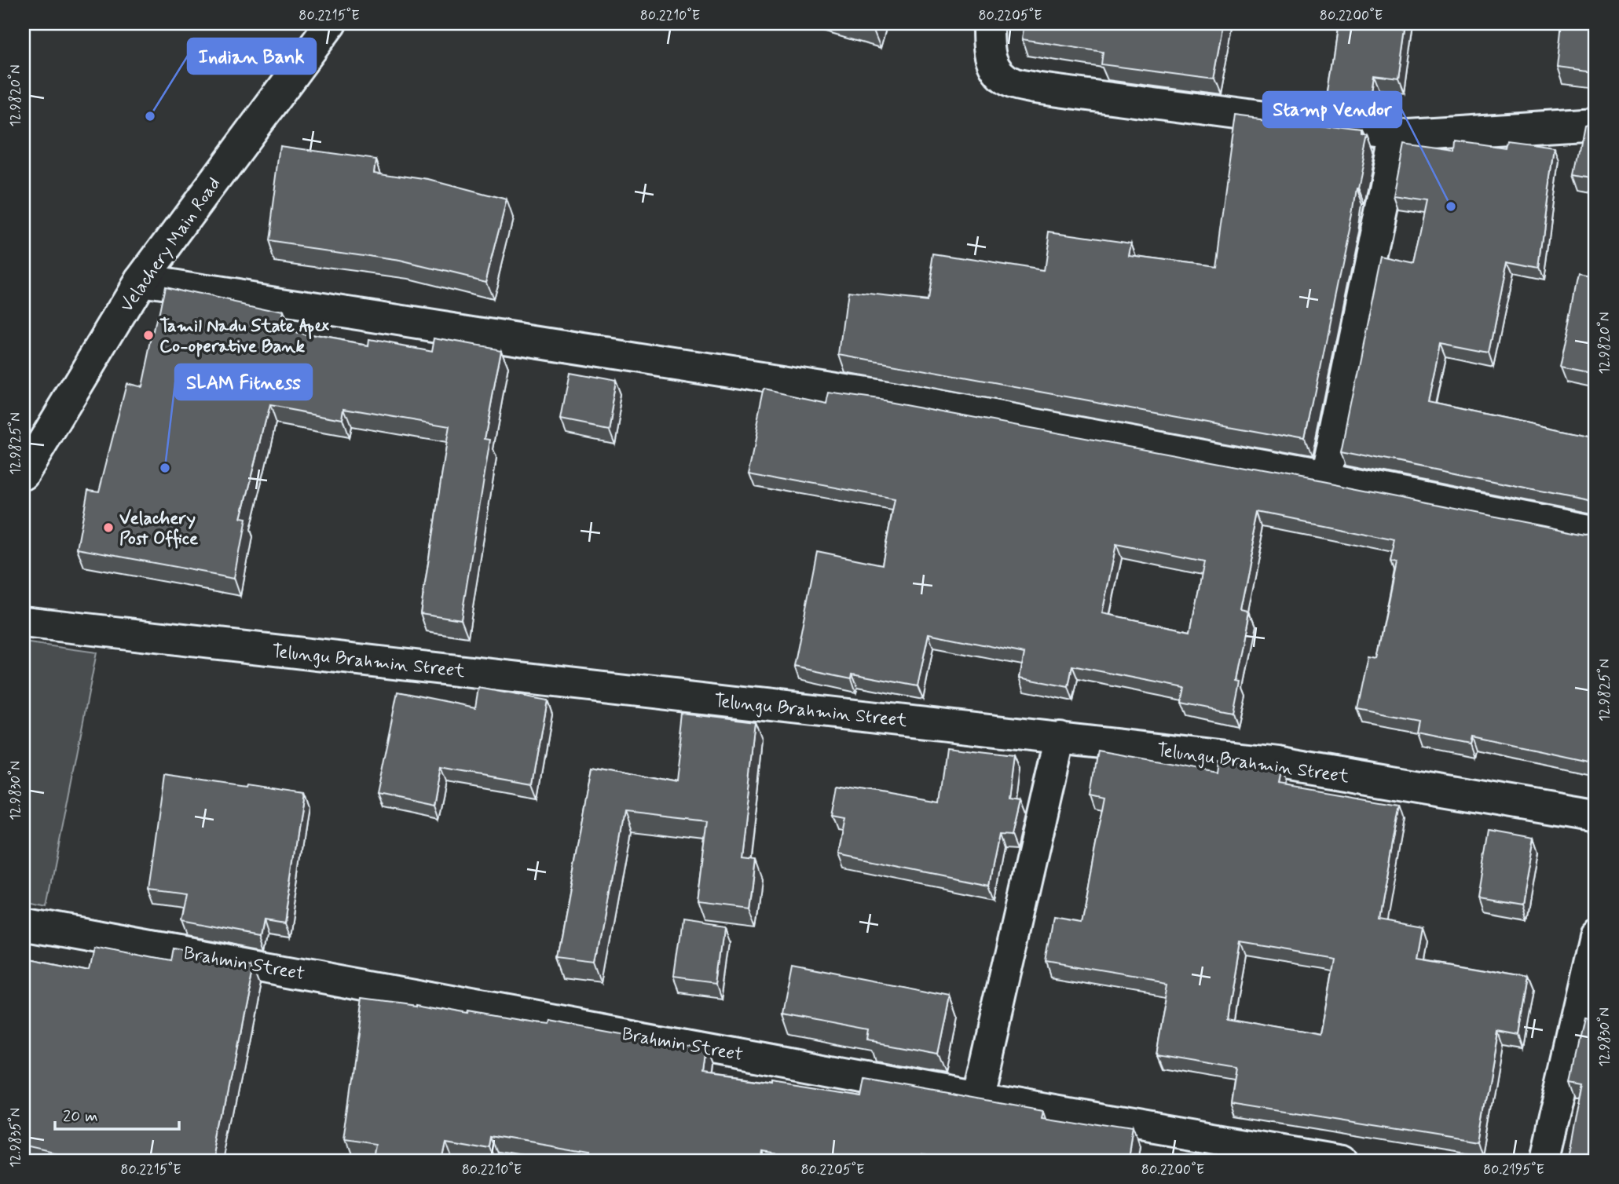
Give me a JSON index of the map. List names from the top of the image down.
{
  "streets": {
    "street": ["Velachery Main Road", "Telungu Brahmin Street", "Brahmin Street"]
  },
  "places": [
    "Indian Bank",
    "Stamp Vendor",
    "Tamil Nadu State Apex Co-operative Bank",
    "SLAM Fitness",
    "Velachery Post Office"
  ],
  "scale_bar": "20 m",
  "coordinates": [
    "80.2215°E",
    "80.2210°E",
    "80.2205°E",
    "80.2200°E",
    "12.9820°N",
    "12.9825°N",
    "12.9830°N",
    "12.9835°N",
    "80.2195°E"
  ]
}
